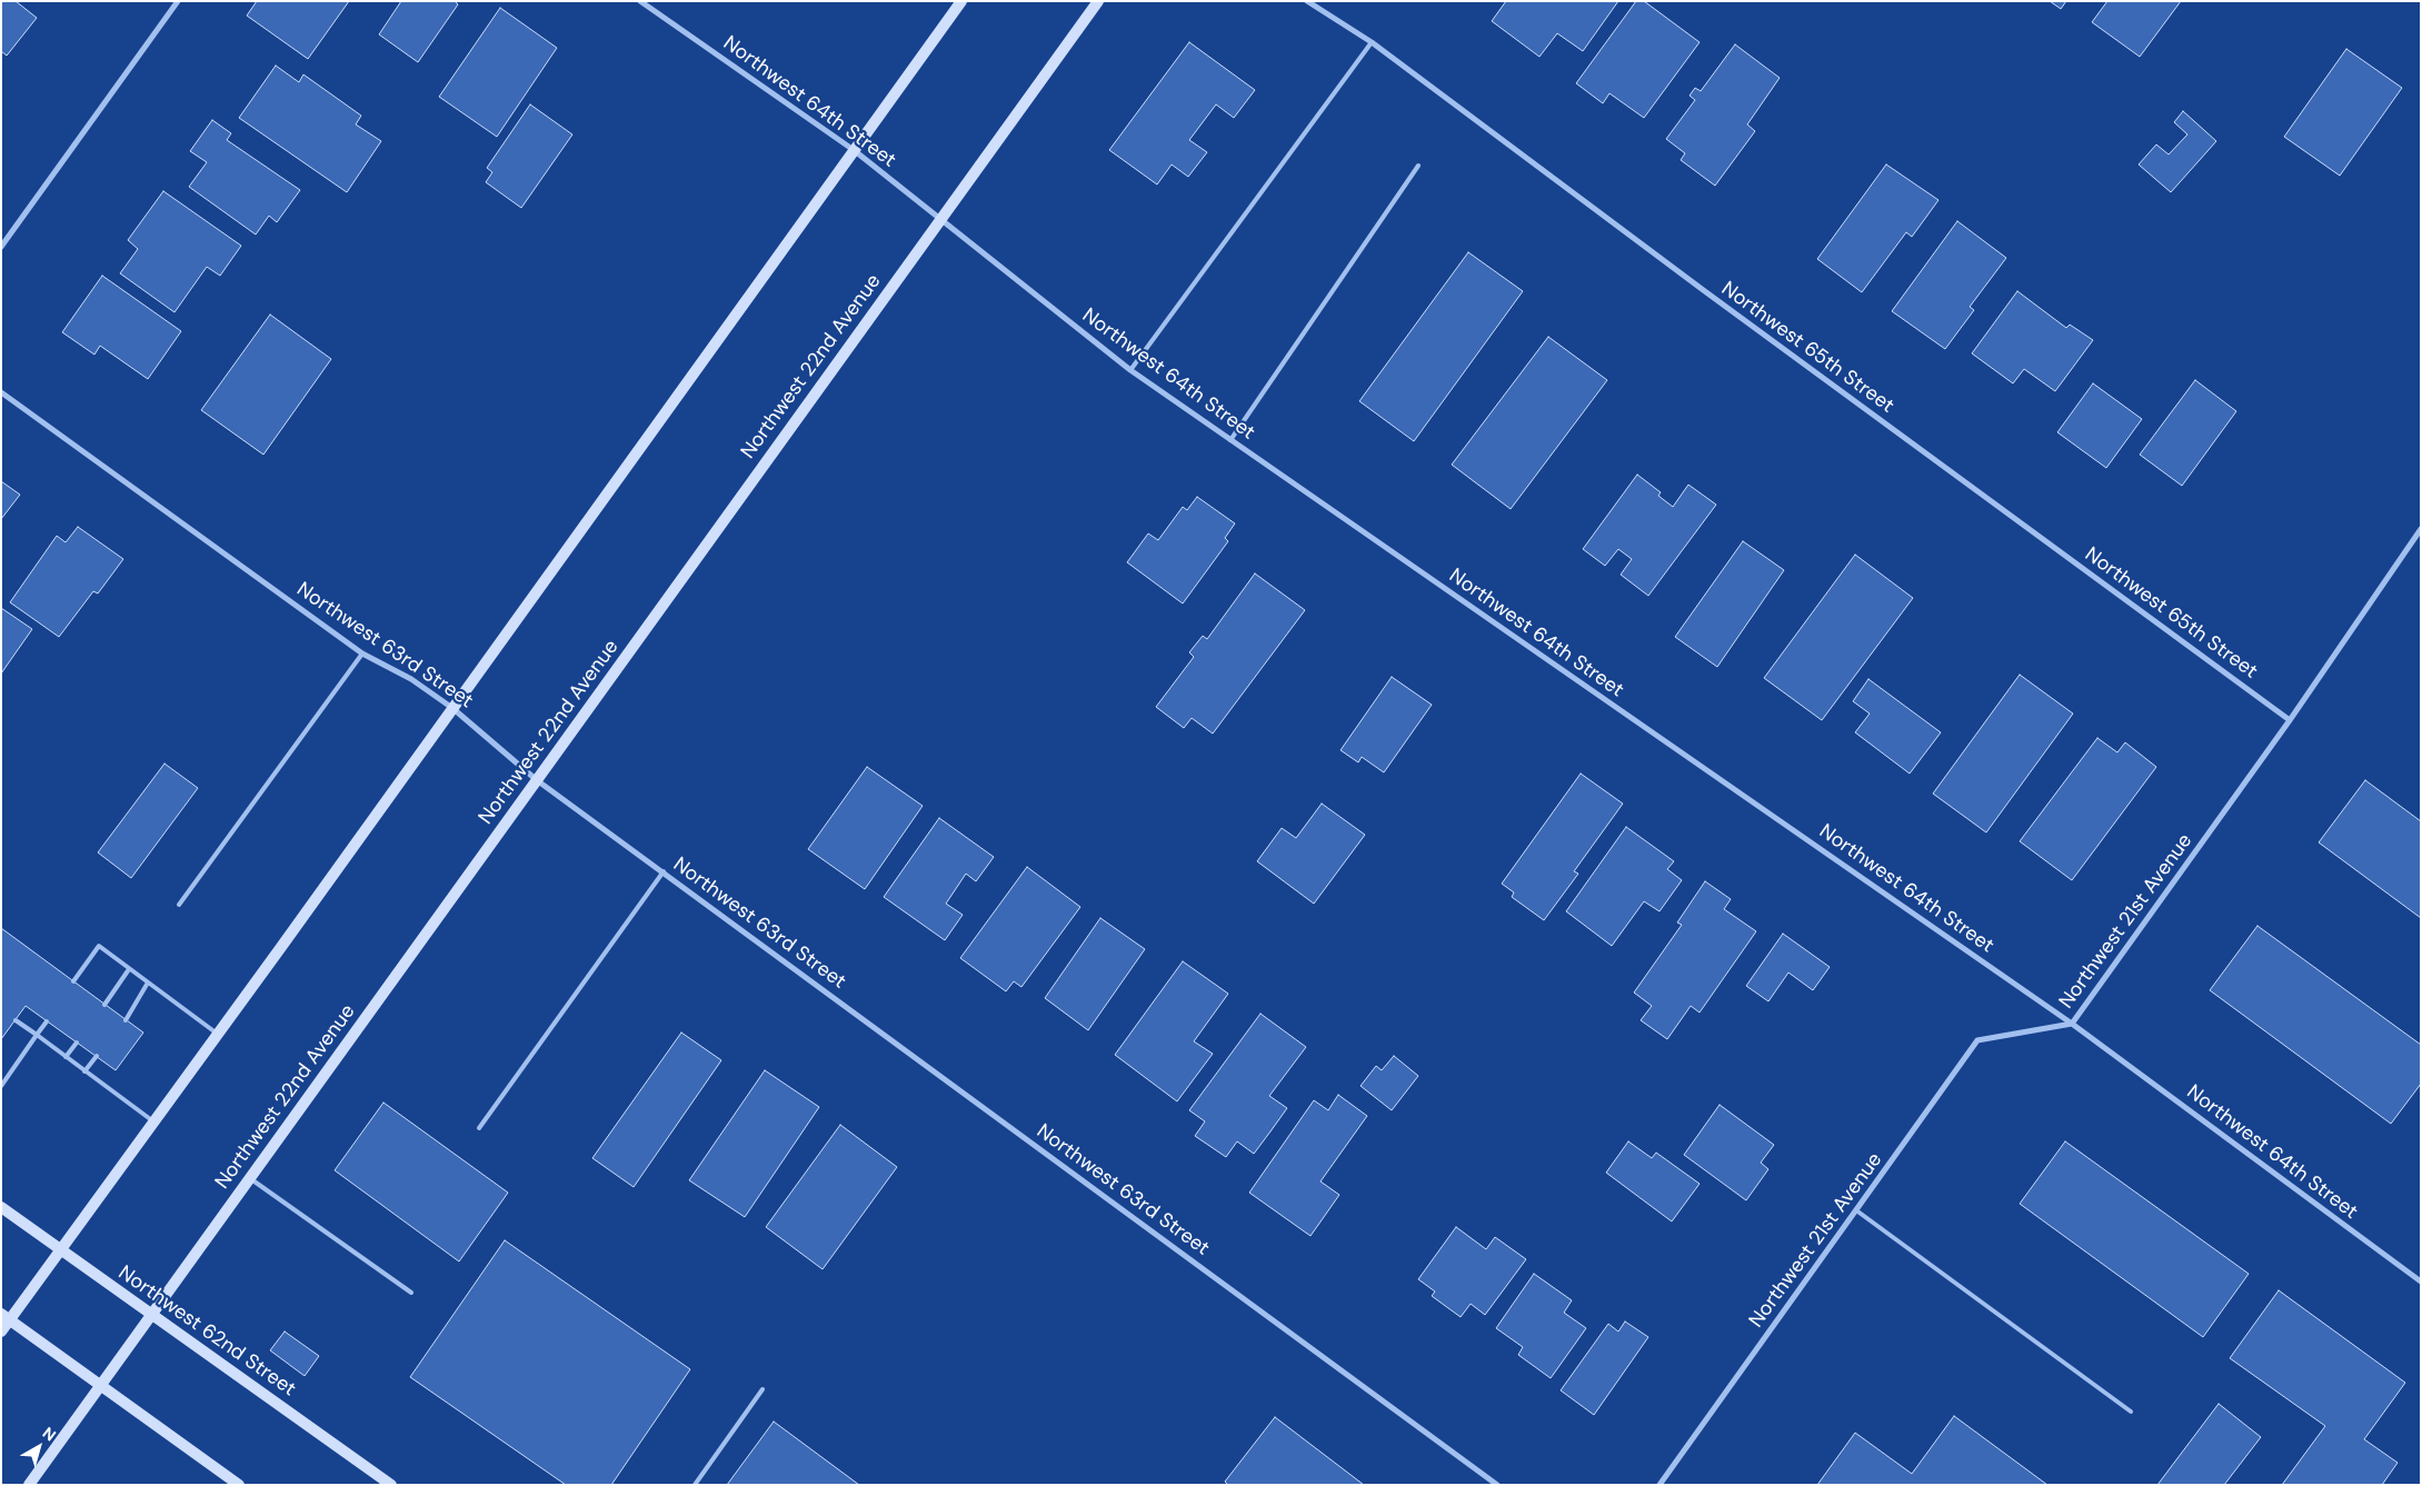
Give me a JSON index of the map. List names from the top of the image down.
{
  "streets": {
    "main road": ["Northwest 22nd Avenue", "Northwest 62nd Street"],
    "street": [
      "Northwest 64th Street",
      "Northwest 65th Street",
      "Northwest 63rd Street",
      "Northwest 21st Avenue"
    ]
  },
  "crossings": [
    ["Northwest 64th Street", "Northwest 22nd Avenue"],
    ["Northwest 64th Street", "Northwest 21st Avenue"],
    ["Northwest 65th Street", "Northwest 21st Avenue"],
    ["Northwest 22nd Avenue", "Northwest 63rd Street"],
    ["Northwest 22nd Avenue", "Northwest 62nd Street"]
  ],
  "north": "top right"
}
